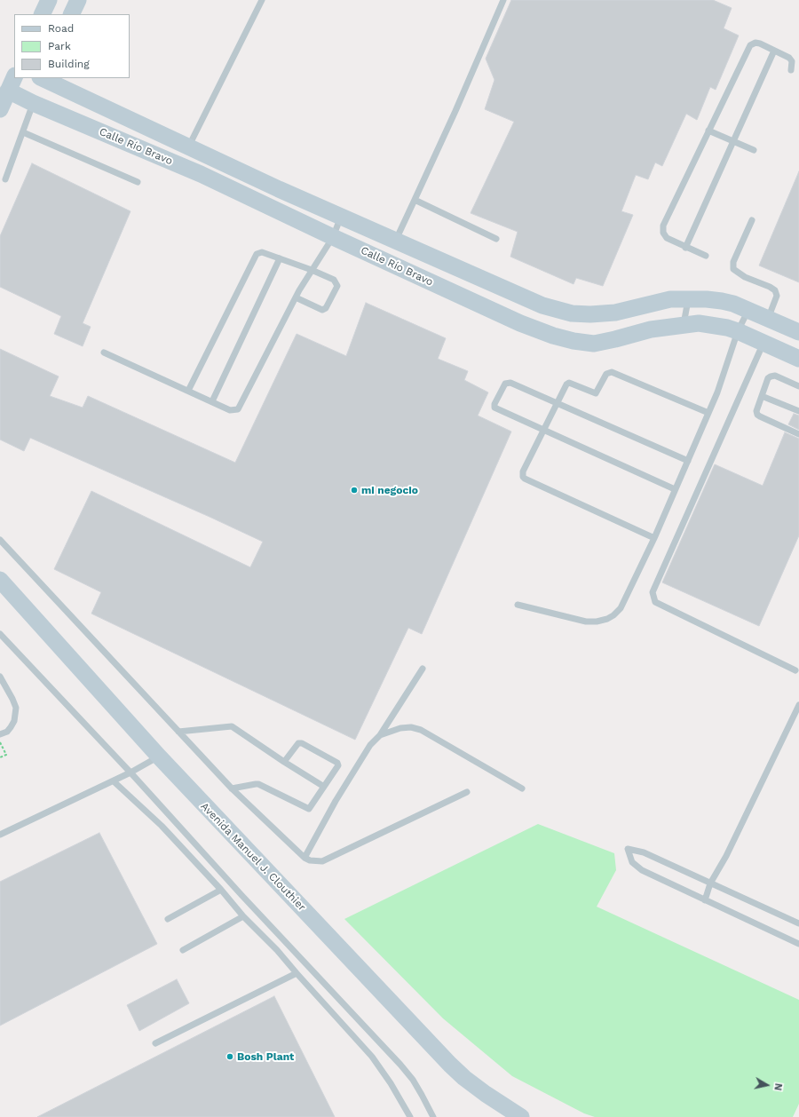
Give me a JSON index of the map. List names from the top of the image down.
{
  "streets": {
    "street": ["Calle Río Bravo", "Avenida Manuel J. Clouthier"]
  },
  "places": ["mi negocio", "Bosh Plant"],
  "legend": ["Road", "Park", "Building"],
  "north": "right"
}
